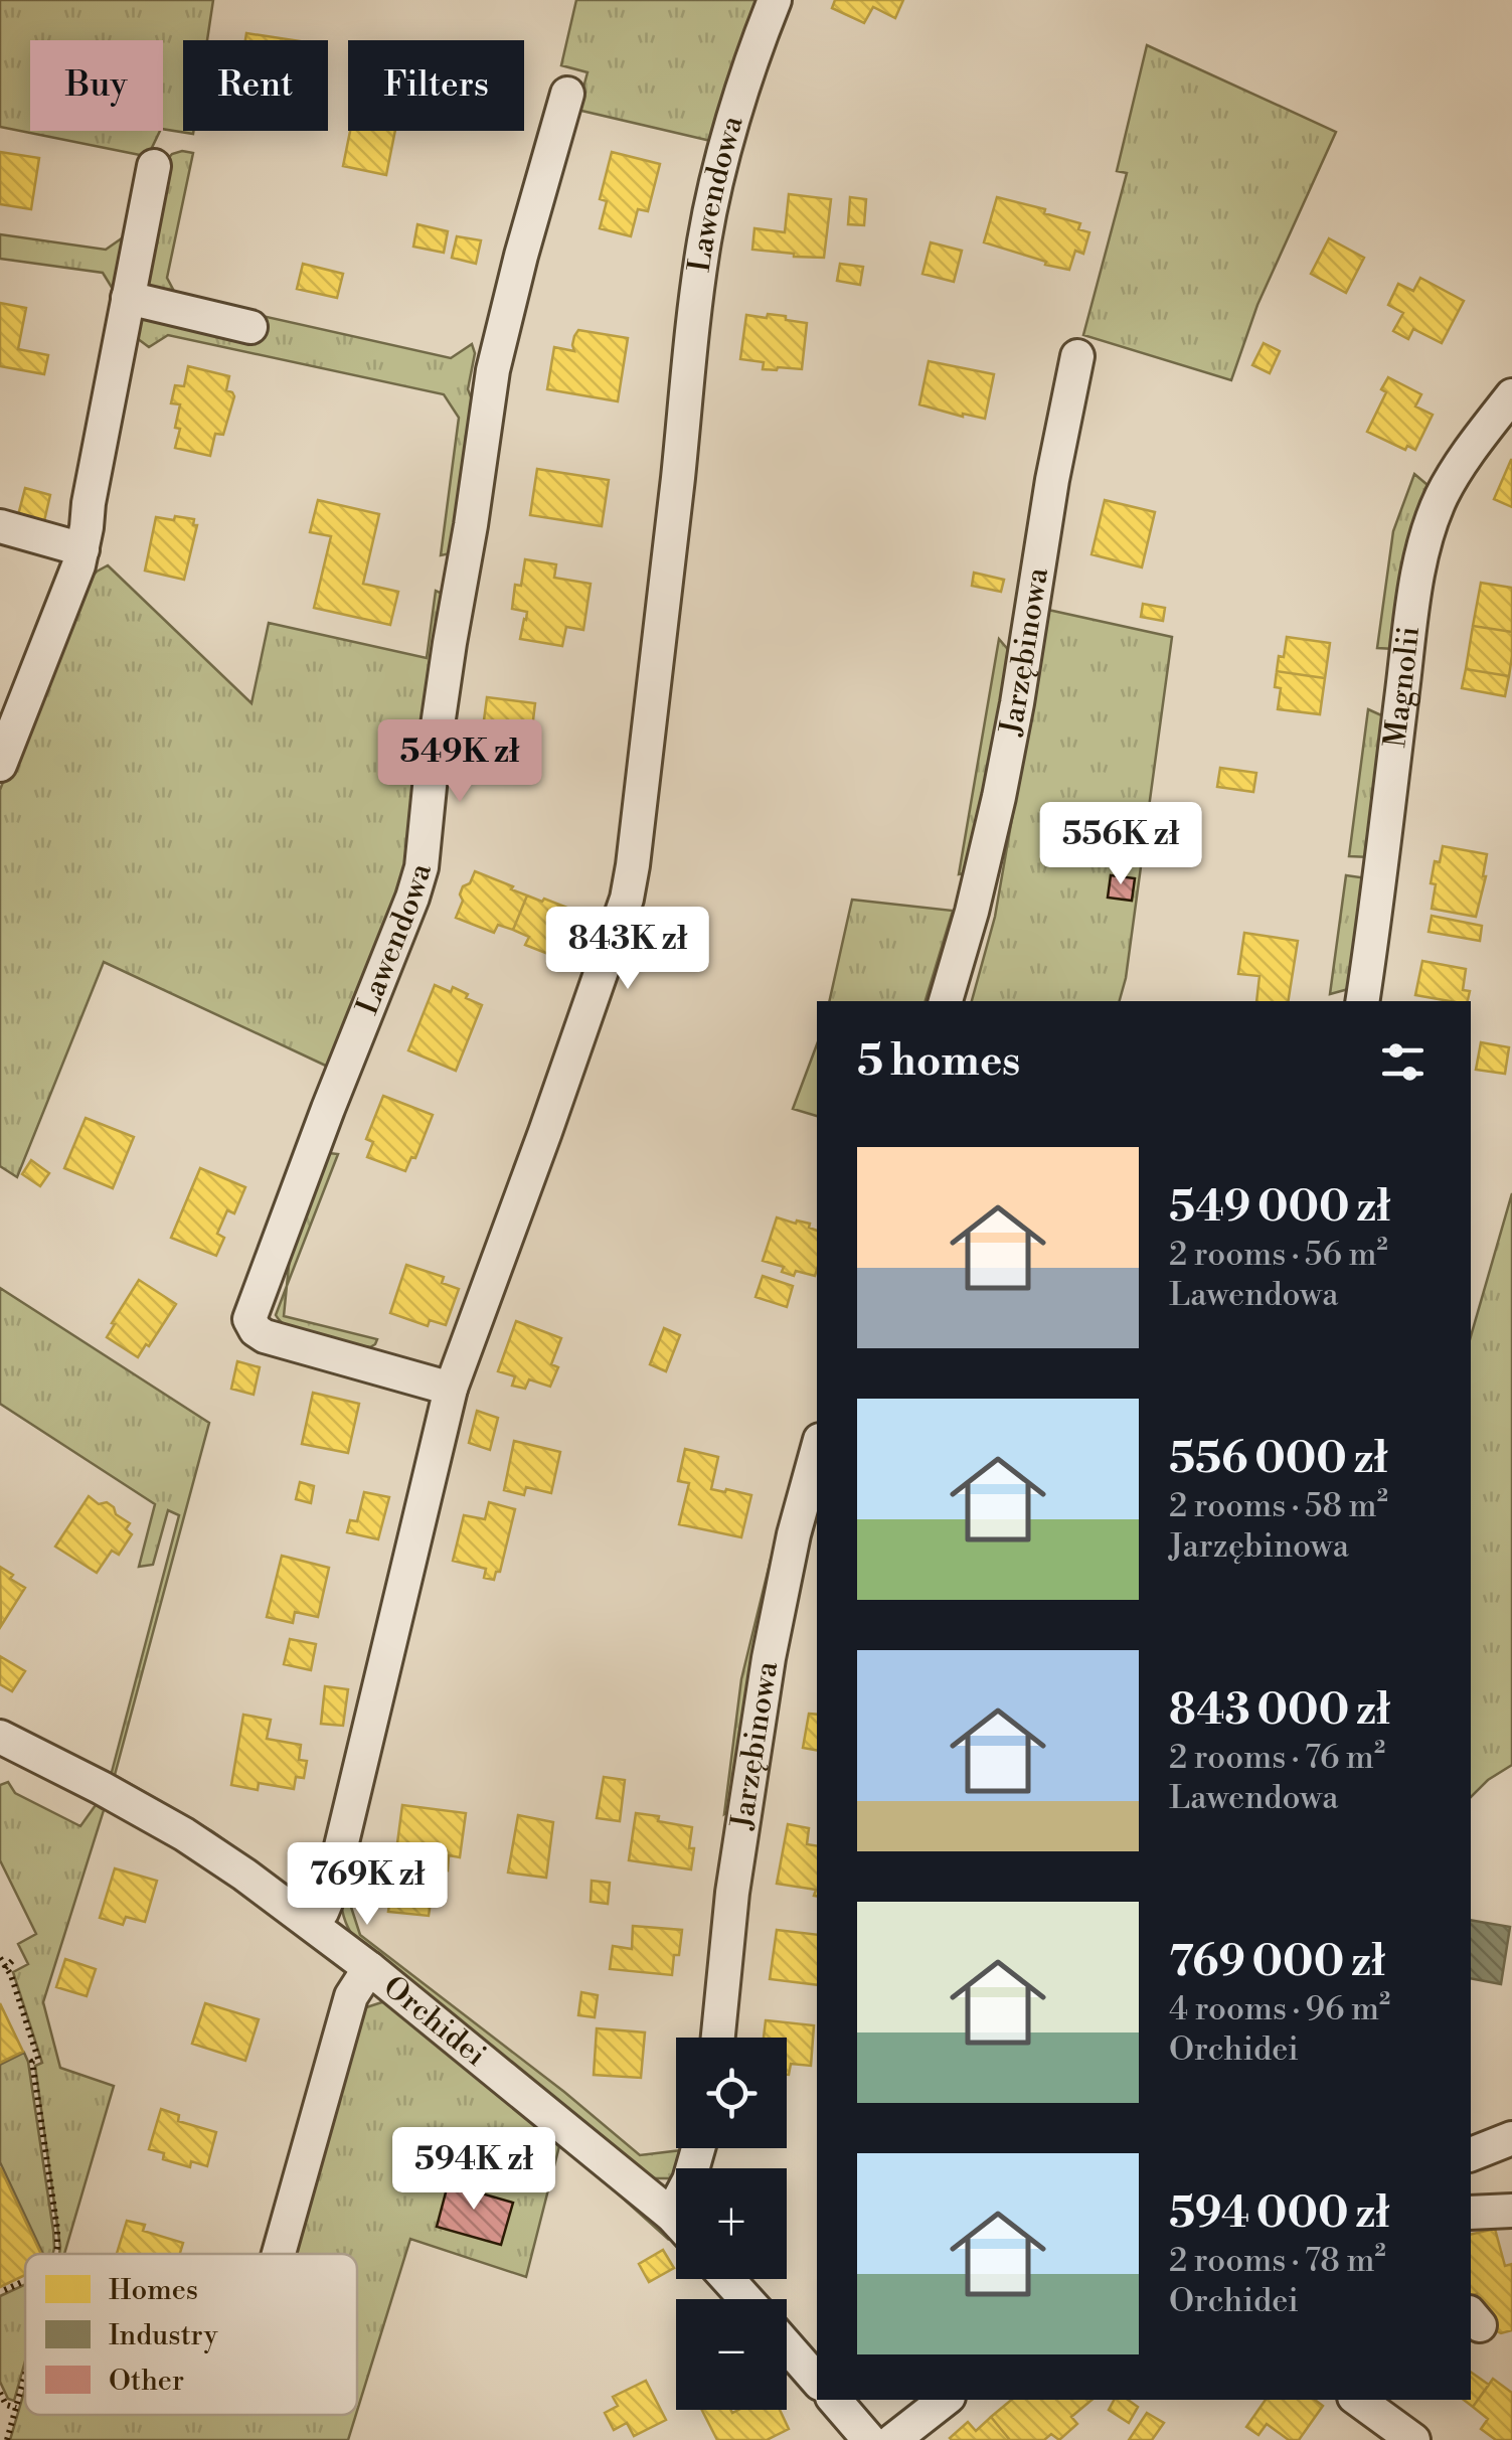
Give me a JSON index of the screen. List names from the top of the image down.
{
  "streets": {
    "street": [
      "Lawendowa",
      "Jarzębinowa",
      "Magnolii",
      "Orchidei"
    ]
  },
  "crossings": [
    ["Lawendowa", "Orchidei"]
  ],
  "legend": ["Homes", "Industry", "Other"],
  "page": {
    "chip": ["Buy", "Rent", "Filters"],
    "price": [
      "549K zł",
      "556K zł",
      "843K zł",
      "769K zł",
      "594K zł"
    ],
    "heading": "5 homes",
    "list": [
      {
        "name": "549 000 zł",
        "note": "2 rooms · 56 m² · Lawendowa"
      },
      {
        "name": "556 000 zł",
        "note": "2 rooms · 58 m² · Jarzębinowa"
      },
      {
        "name": "843 000 zł",
        "note": "2 rooms · 76 m² · Lawendowa"
      },
      {
        "name": "769 000 zł",
        "note": "4 rooms · 96 m² · Orchidei"
      },
      {
        "name": "594 000 zł",
        "note": "2 rooms · 78 m² · Orchidei"
      }
    ],
    "map_buttons": ["+", "−"]
  }
}
